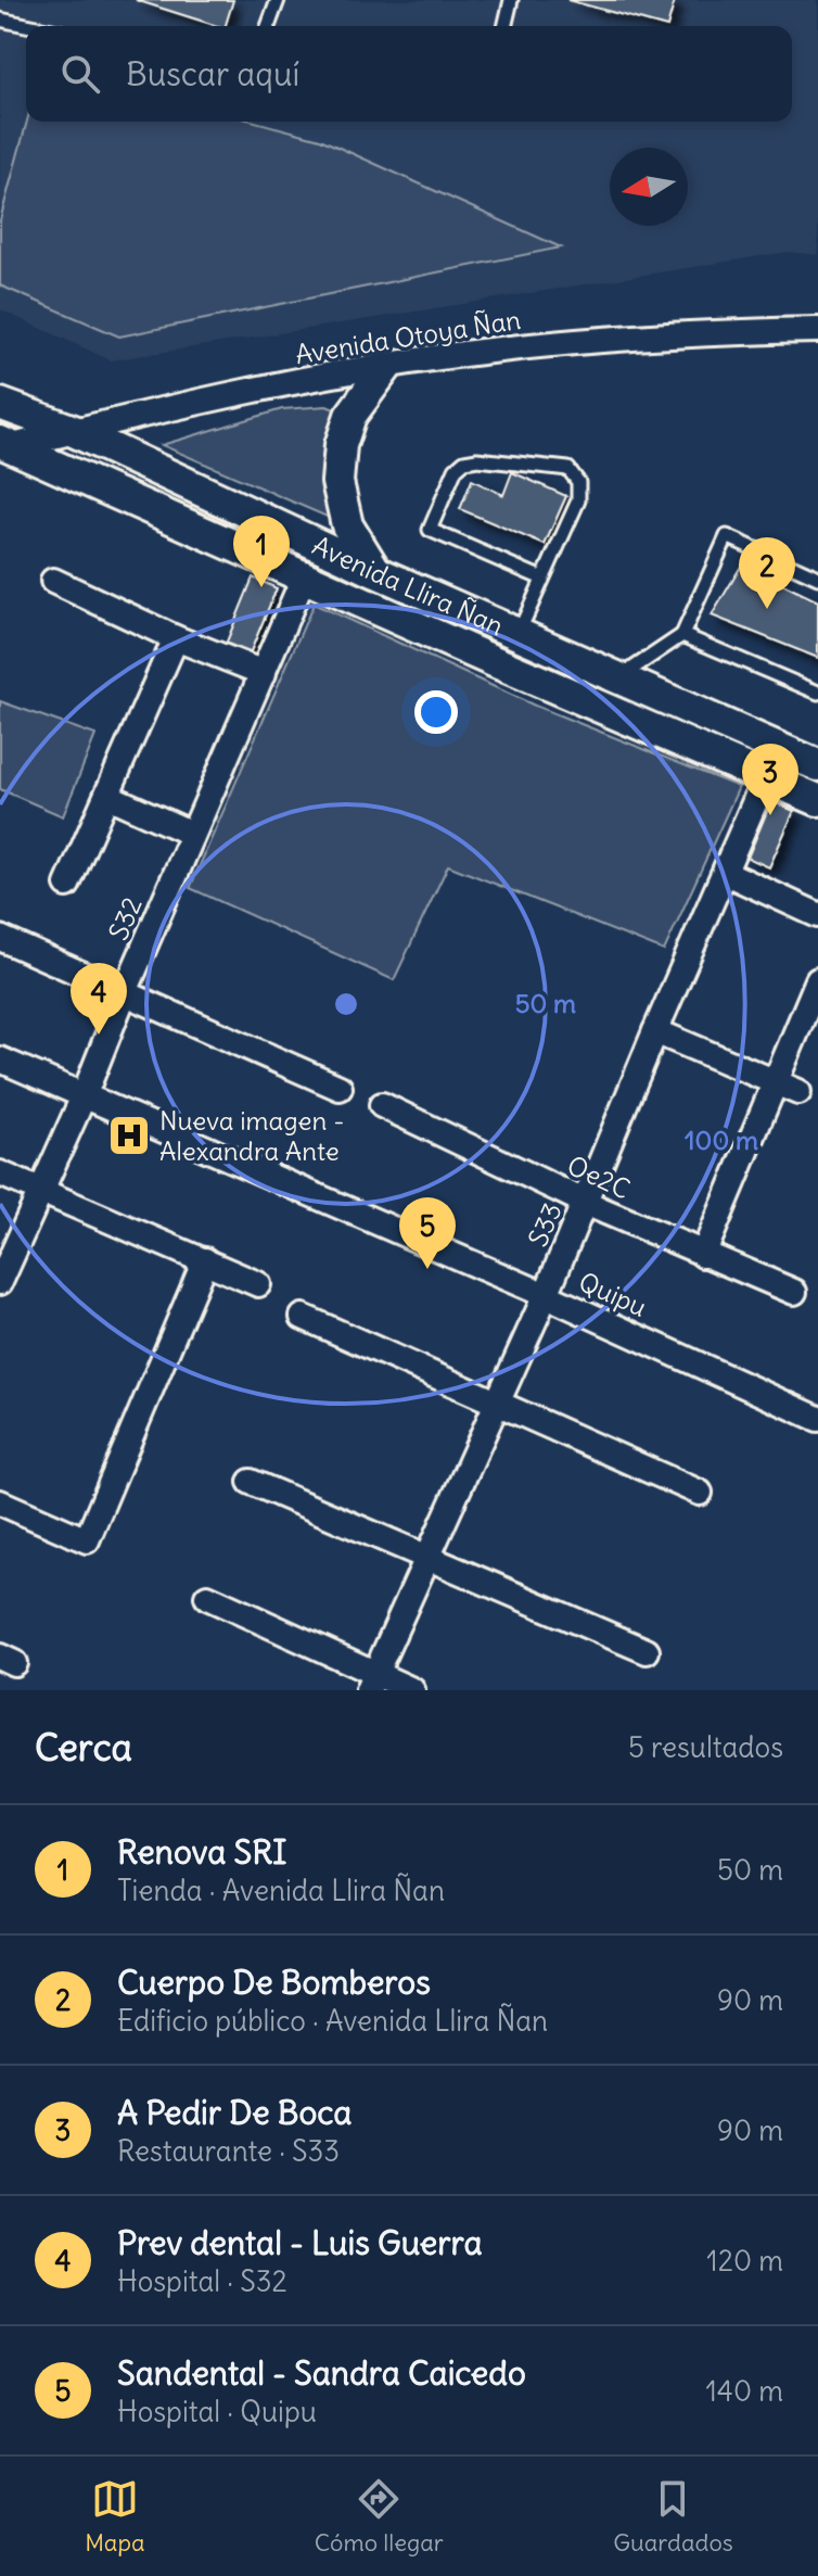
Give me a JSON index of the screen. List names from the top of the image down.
{
  "streets": {
    "street": [
      "Avenida Otoya Ñan",
      "Avenida Llira Ñan",
      "S32",
      "Oe2C",
      "S33",
      "Quipu"
    ]
  },
  "crossings": [
    ["Avenida Otoya Ñan", "Avenida Llira Ñan"],
    ["Avenida Llira Ñan", "S32"],
    ["Avenida Llira Ñan", "S33"],
    ["S32", "Quipu"],
    ["Oe2C", "S33"],
    ["S33", "Quipu"]
  ],
  "places": {
    "hospital": ["Nueva imagen - Alexandra Ante"]
  },
  "north": "left",
  "page": {
    "search": "Buscar aquí",
    "pins": [
      "1",
      "2",
      "3",
      "4",
      "5"
    ],
    "heading": ["Cerca", "5 resultados"],
    "list": [
      {
        "mark": "1",
        "name": "Renova SRI",
        "note": "Tienda · Avenida Llira Ñan",
        "value": "50 m"
      },
      {
        "mark": "2",
        "name": "Cuerpo De Bomberos",
        "note": "Edificio público · Avenida Llira Ñan",
        "value": "90 m"
      },
      {
        "mark": "3",
        "name": "A Pedir De Boca",
        "note": "Restaurante · S33",
        "value": "90 m"
      },
      {
        "mark": "4",
        "name": "Prev dental - Luis Guerra",
        "note": "Hospital · S32",
        "value": "120 m"
      },
      {
        "mark": "5",
        "name": "Sandental - Sandra Caicedo",
        "note": "Hospital · Quipu",
        "value": "140 m"
      }
    ],
    "nav": ["Mapa", "Cómo llegar", "Guardados"]
  },
  "rings": ["50 m", "100 m"]
}
